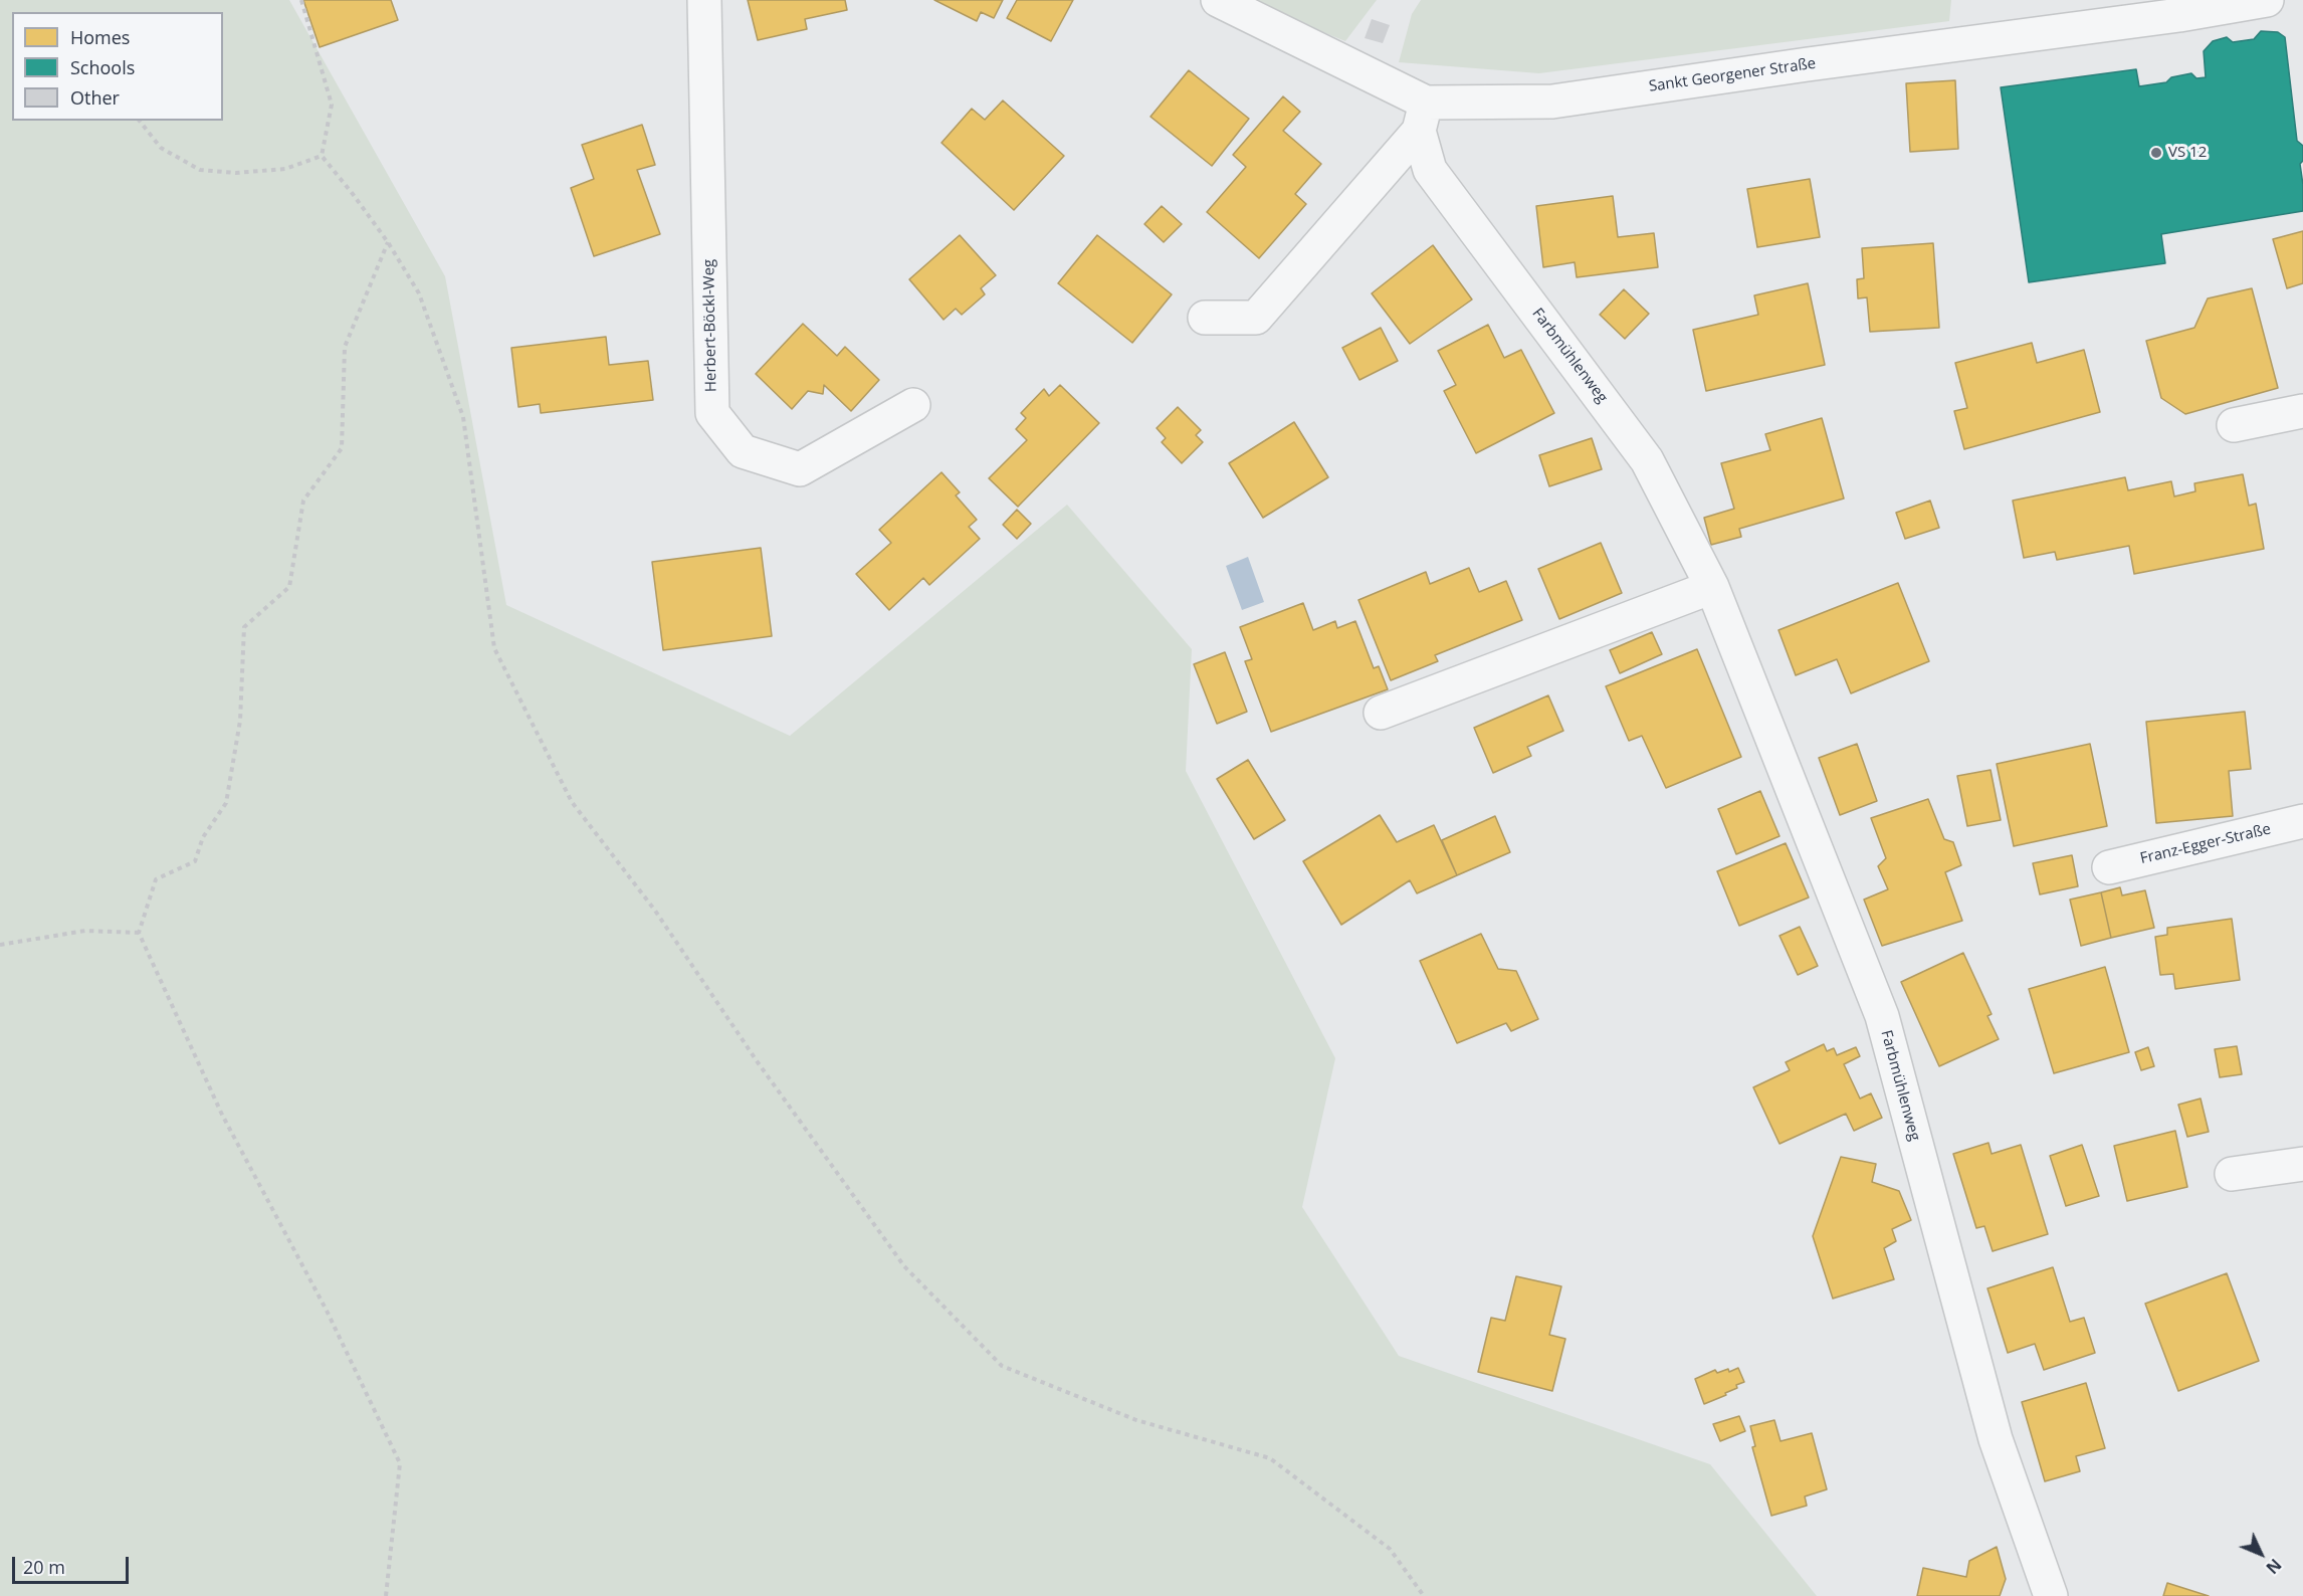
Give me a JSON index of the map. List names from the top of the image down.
{
  "streets": {
    "street": [
      "Sankt Georgener Straße",
      "Herbert-Böckl-Weg",
      "Farbmühlenweg",
      "Franz-Egger-Straße"
    ]
  },
  "crossings": [
    ["Sankt Georgener Straße", "Farbmühlenweg"]
  ],
  "places": ["VS 12"],
  "legend": ["Homes", "Schools", "Other"],
  "scale_bar": "20 m",
  "north": "bottom right"
}
